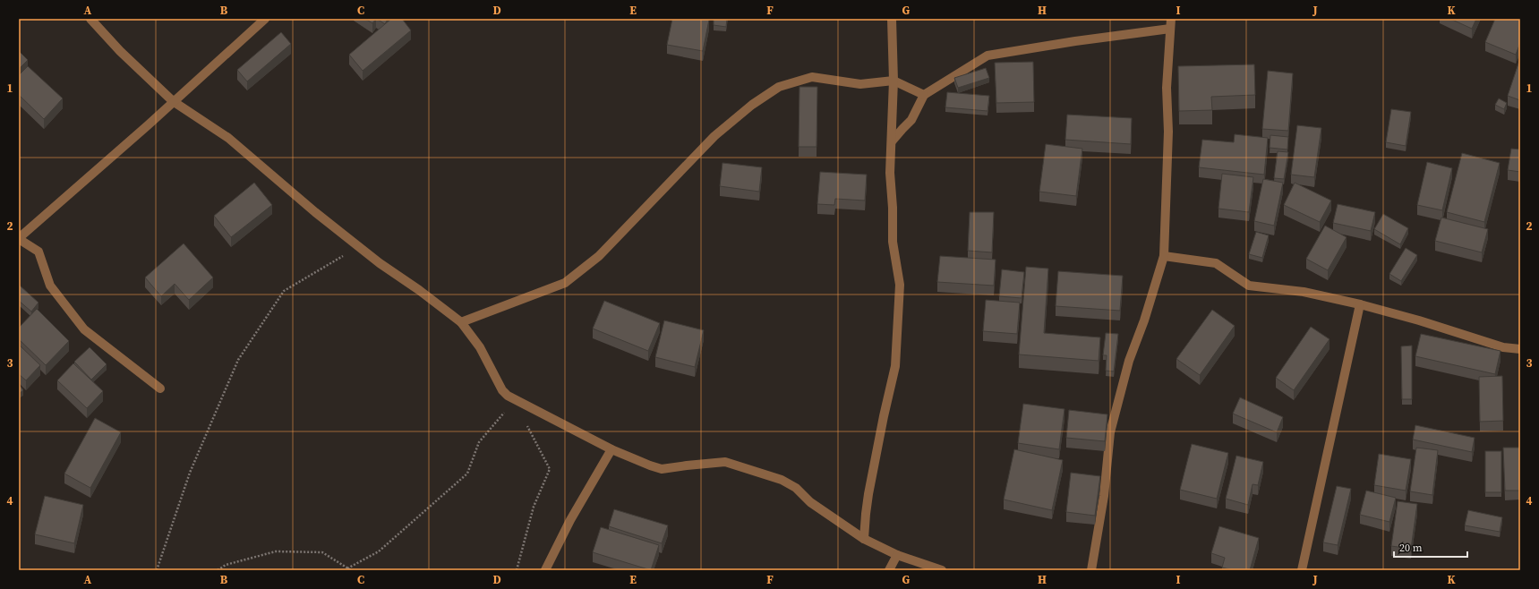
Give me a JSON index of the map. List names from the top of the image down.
{
  "scale_bar": "20 m",
  "grid": {
    "columns": [
      "A",
      "B",
      "C",
      "D",
      "E",
      "F",
      "G",
      "H",
      "I",
      "J",
      "K"
    ],
    "rows": [
      "1",
      "2",
      "3",
      "4"
    ]
  }
}
